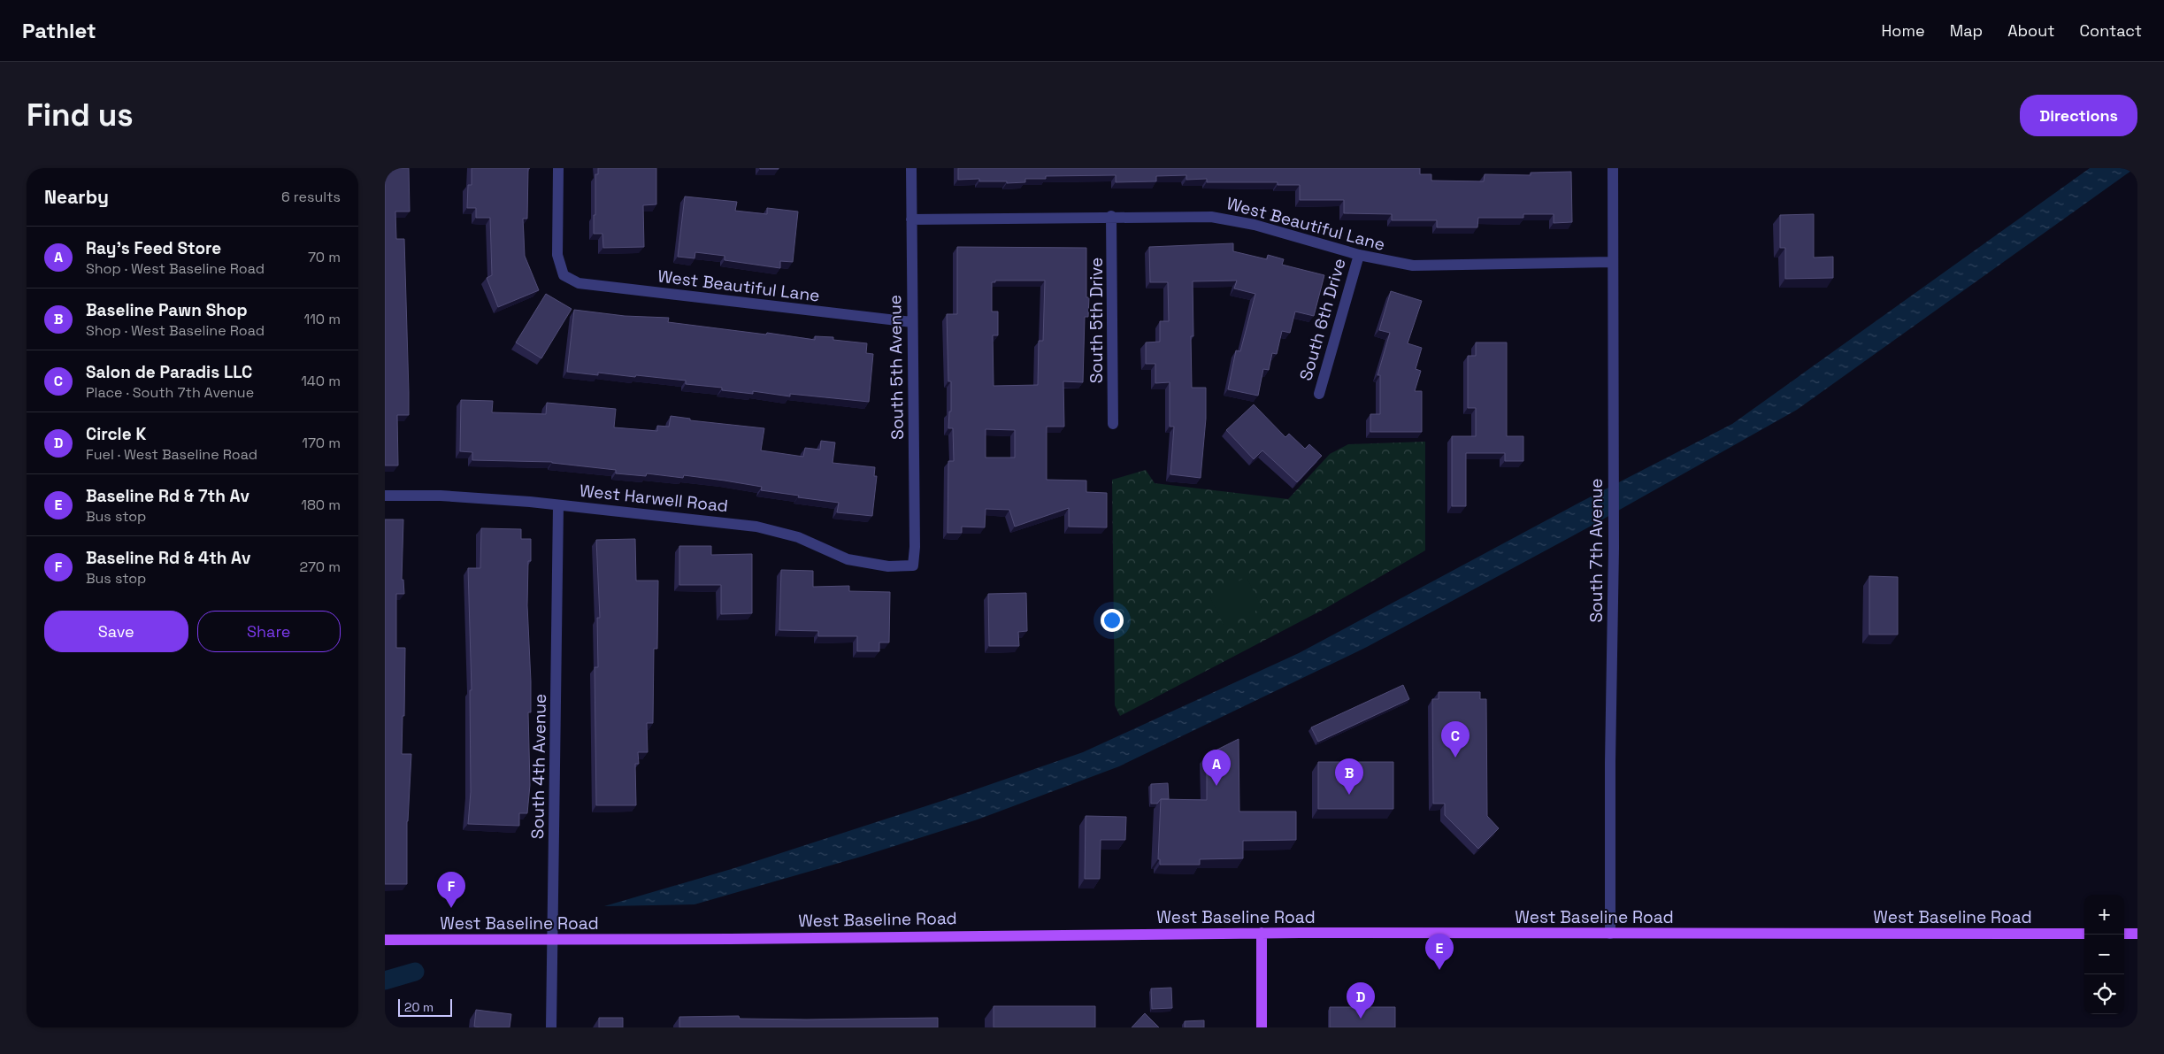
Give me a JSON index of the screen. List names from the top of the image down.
{
  "streets": {
    "main road": ["West Baseline Road"],
    "street": [
      "West Beautiful Lane",
      "South 6th Drive",
      "South 5th Drive",
      "South 5th Avenue",
      "West Harwell Road",
      "South 7th Avenue",
      "South 4th Avenue"
    ]
  },
  "crossings": [
    ["West Beautiful Lane", "South 6th Drive"],
    ["West Beautiful Lane", "South 5th Drive"],
    ["West Beautiful Lane", "South 5th Avenue"],
    ["West Beautiful Lane", "South 7th Avenue"],
    ["South 5th Avenue", "West Harwell Road"],
    ["West Harwell Road", "South 4th Avenue"],
    ["South 7th Avenue", "West Baseline Road"],
    ["South 4th Avenue", "West Baseline Road"]
  ],
  "scale_bar": "20 m",
  "page": {
    "header": "Pathlet",
    "nav": [
      "Home",
      "Map",
      "About",
      "Contact"
    ],
    "buttons": [
      "Directions",
      ["Save", "Share"]
    ],
    "title": "Find us",
    "heading": ["Nearby", "6 results"],
    "list": [
      {
        "mark": "A",
        "name": "Ray's Feed Store",
        "note": "Shop · West Baseline Road",
        "value": "70 m"
      },
      {
        "mark": "B",
        "name": "Baseline Pawn Shop",
        "note": "Shop · West Baseline Road",
        "value": "110 m"
      },
      {
        "mark": "C",
        "name": "Salon de Paradis LLC",
        "note": "Place · South 7th Avenue",
        "value": "140 m"
      },
      {
        "mark": "D",
        "name": "Circle K",
        "note": "Fuel · West Baseline Road",
        "value": "170 m"
      },
      {
        "mark": "E",
        "name": "Baseline Rd & 7th Av",
        "note": "Bus stop",
        "value": "180 m"
      },
      {
        "mark": "F",
        "name": "Baseline Rd & 4th Av",
        "note": "Bus stop",
        "value": "270 m"
      }
    ],
    "pins": [
      "C",
      "A",
      "B",
      "F",
      "E",
      "D"
    ],
    "map_buttons": ["+", "−"],
    "scale": "20 m"
  }
}
